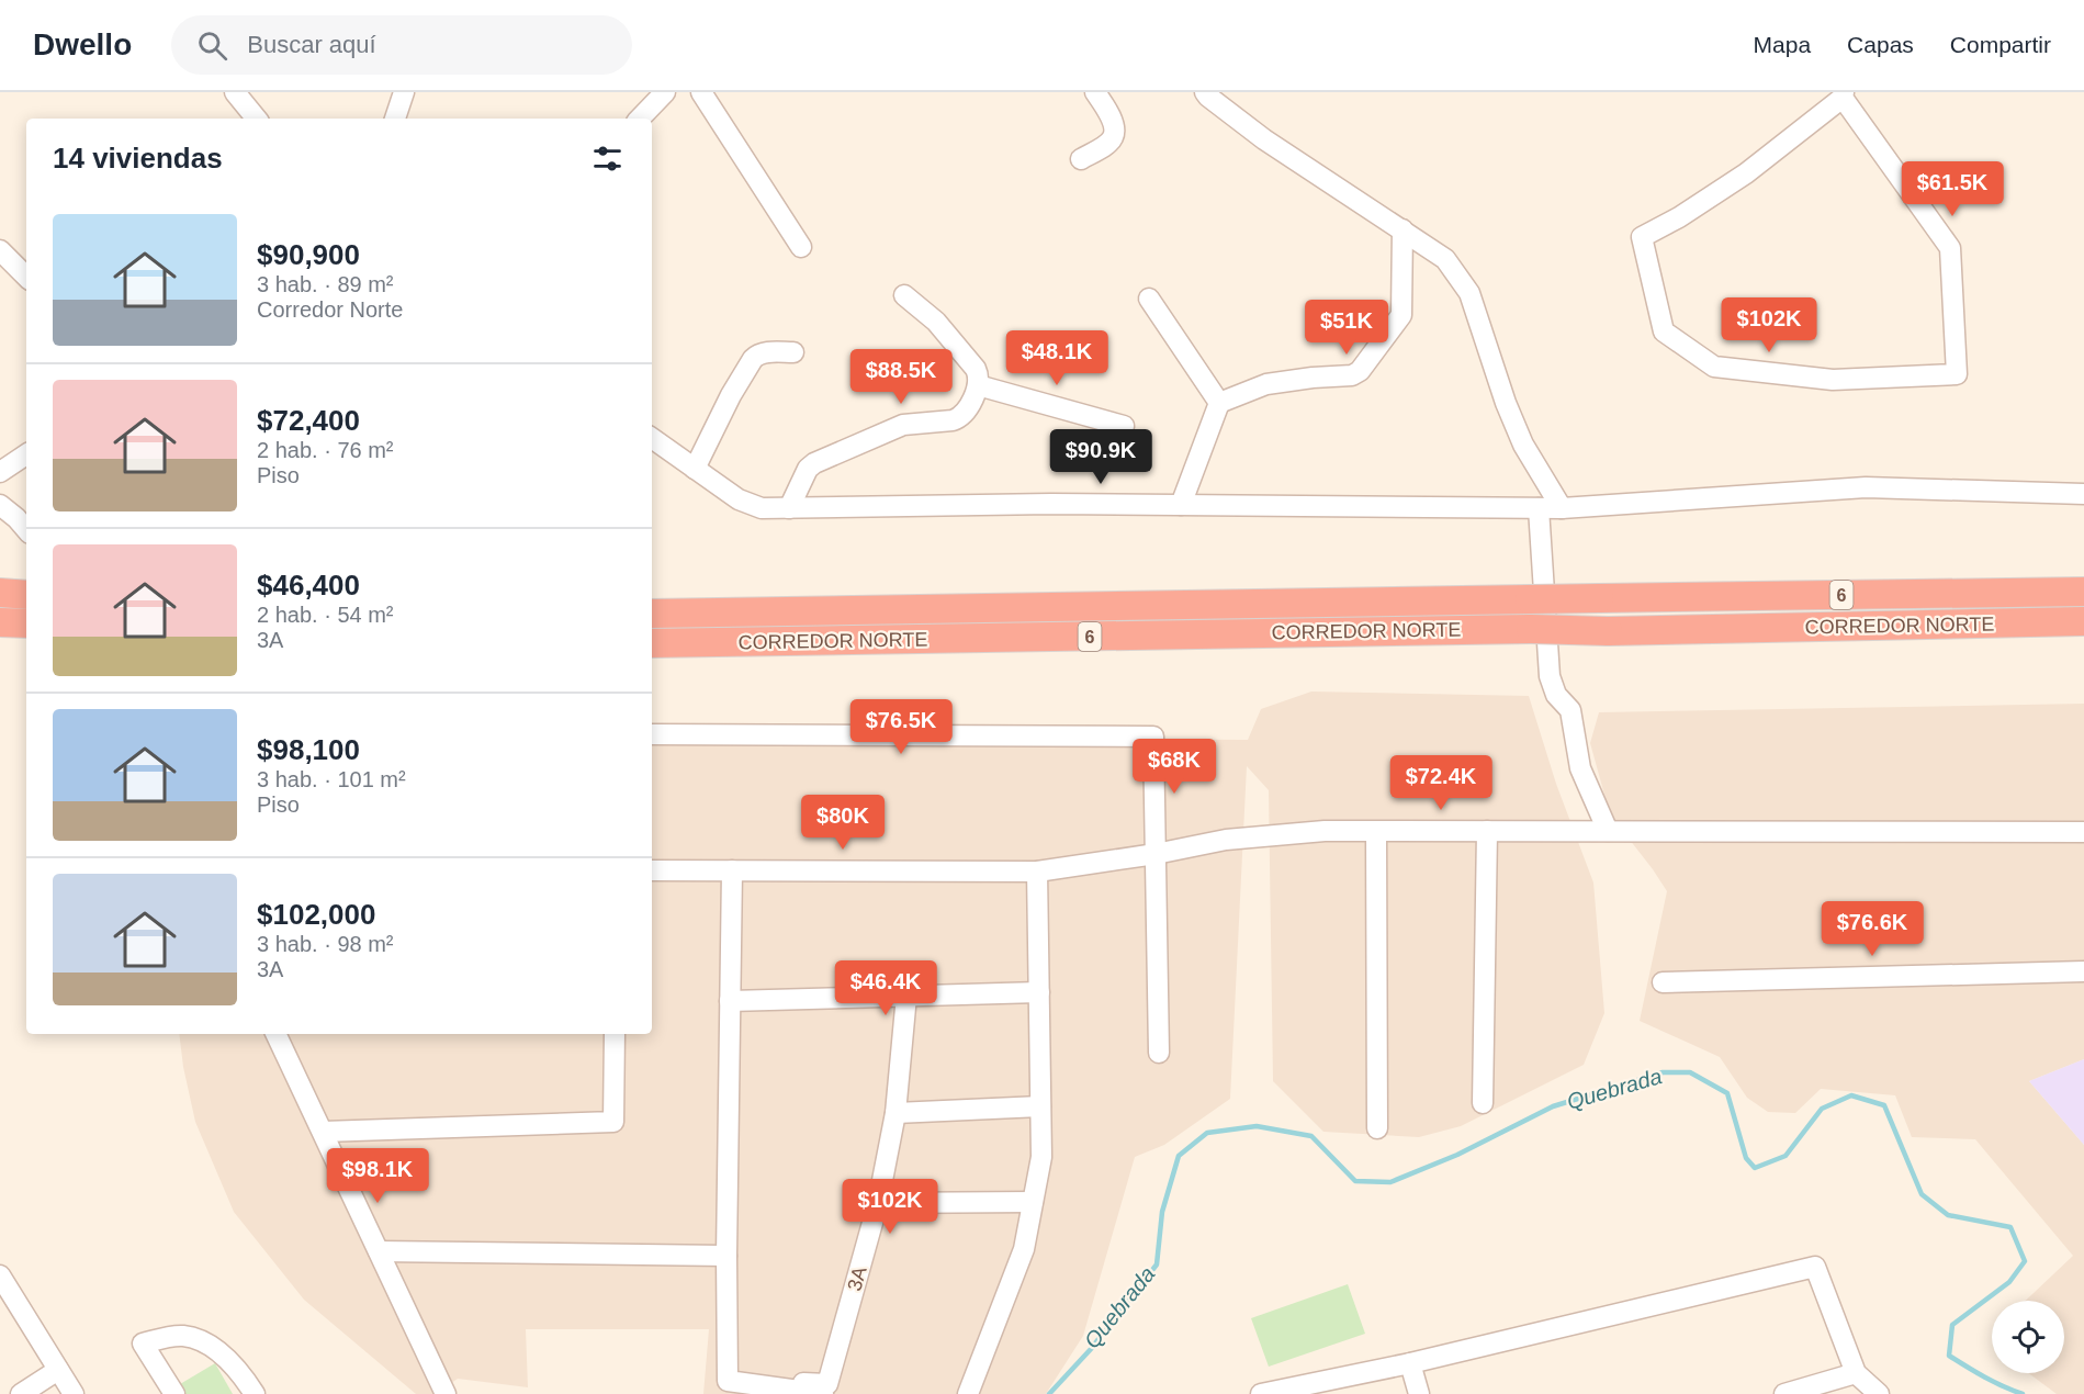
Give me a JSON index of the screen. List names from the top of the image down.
{
  "streets": {
    "highway": ["6", "CORREDOR NORTE"],
    "street": ["3A"]
  },
  "water": ["Quebrada"],
  "page": {
    "header": "Dwello",
    "search": "Buscar aquí",
    "nav": ["Mapa", "Capas", "Compartir"],
    "heading": "14 viviendas",
    "price": [
      "$61.5K",
      "$102K",
      "$51K",
      "$48.1K",
      "$88.5K",
      "$90.9K",
      "$76.5K",
      "$68K",
      "$72.4K",
      "$80K",
      "$76.6K",
      "$46.4K",
      "$98.1K",
      "$102K"
    ],
    "list": [
      {
        "name": "$90,900",
        "note": "3 hab. · 89 m² · Corredor Norte"
      },
      {
        "name": "$72,400",
        "note": "2 hab. · 76 m² · Piso"
      },
      {
        "name": "$46,400",
        "note": "2 hab. · 54 m² · 3A"
      },
      {
        "name": "$98,100",
        "note": "3 hab. · 101 m² · Piso"
      },
      {
        "name": "$102,000",
        "note": "3 hab. · 98 m² · 3A"
      }
    ]
  }
}
